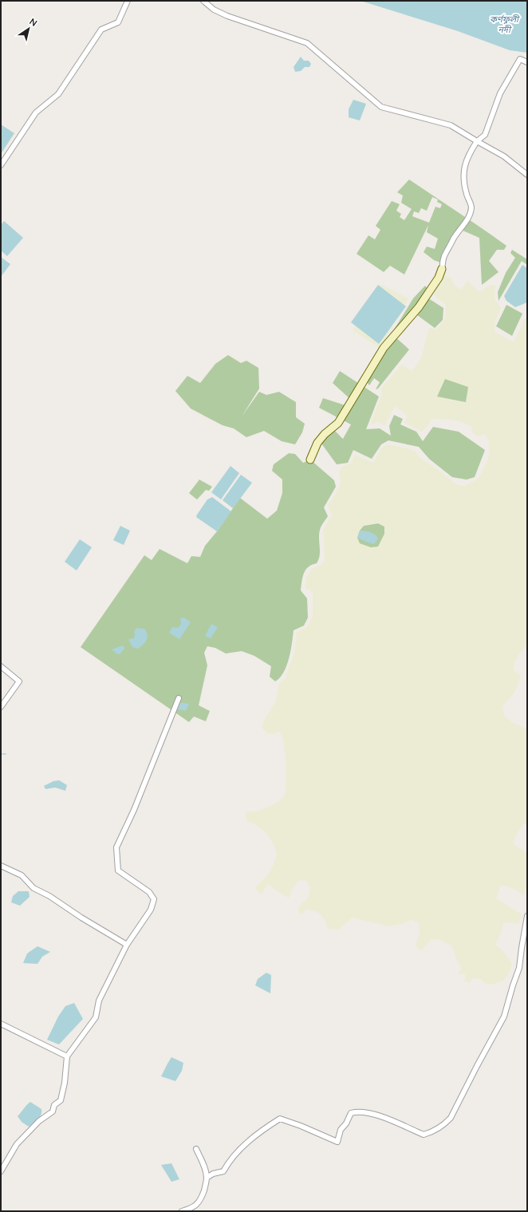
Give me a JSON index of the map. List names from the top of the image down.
{
  "water": ["কর্ণফুলী নদী"],
  "north": "top right"
}
